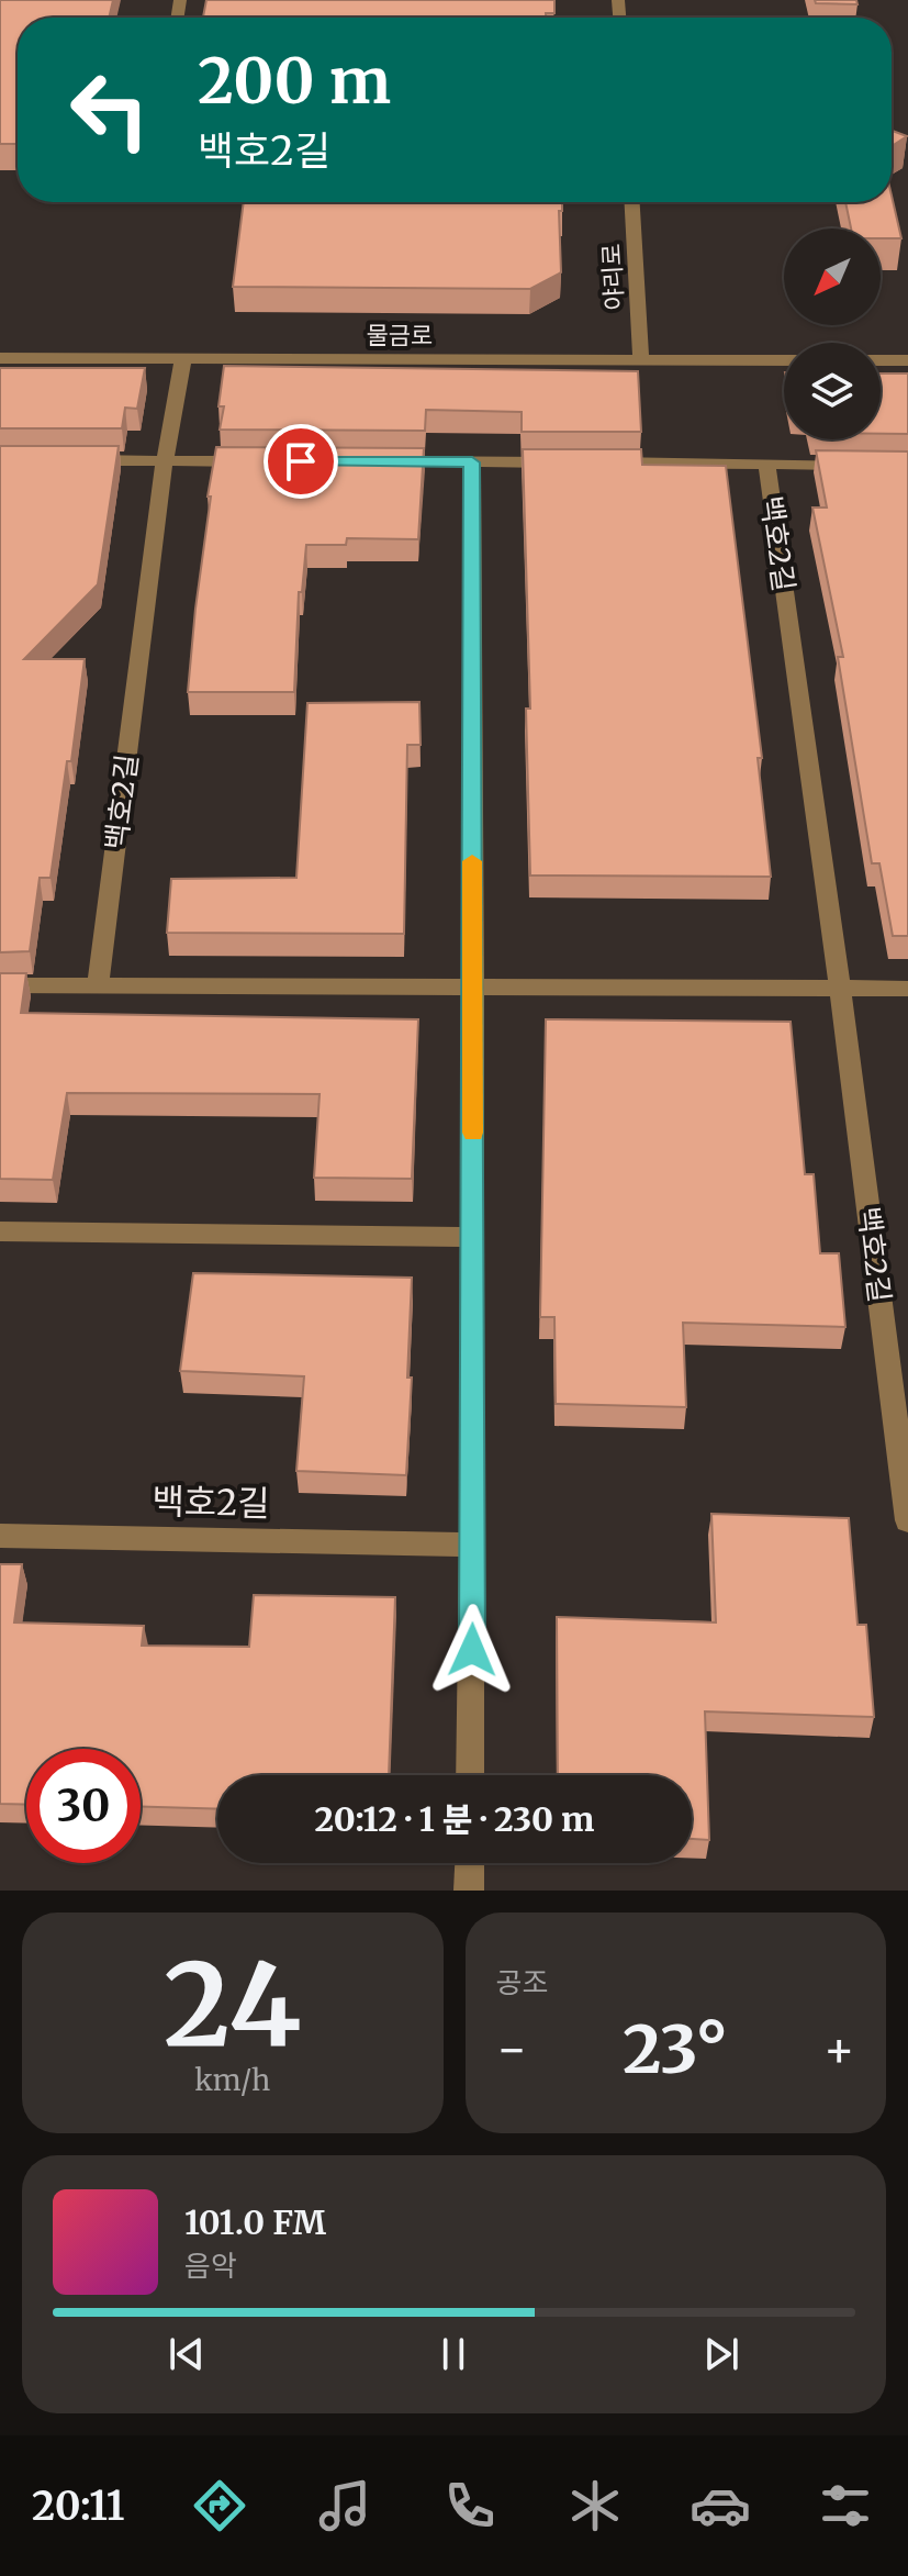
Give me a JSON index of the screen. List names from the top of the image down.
{
  "streets": {
    "street": ["야리로", "물금로", "백호2길"]
  },
  "crossings": [
    ["야리로", "물금로"],
    ["물금로", "백호2길"]
  ],
  "north": "bottom left",
  "page": {
    "turn": ["200 m", "백호2길"],
    "limit": "30",
    "trip": "20:12 · 1 분 · 230 m",
    "tile": [
      ["24", "km/h"],
      "공조"
    ],
    "heat": ["−", "23°", "+"],
    "song": ["101.0 FM", "음악"],
    "tabs": "20:11"
  }
}
